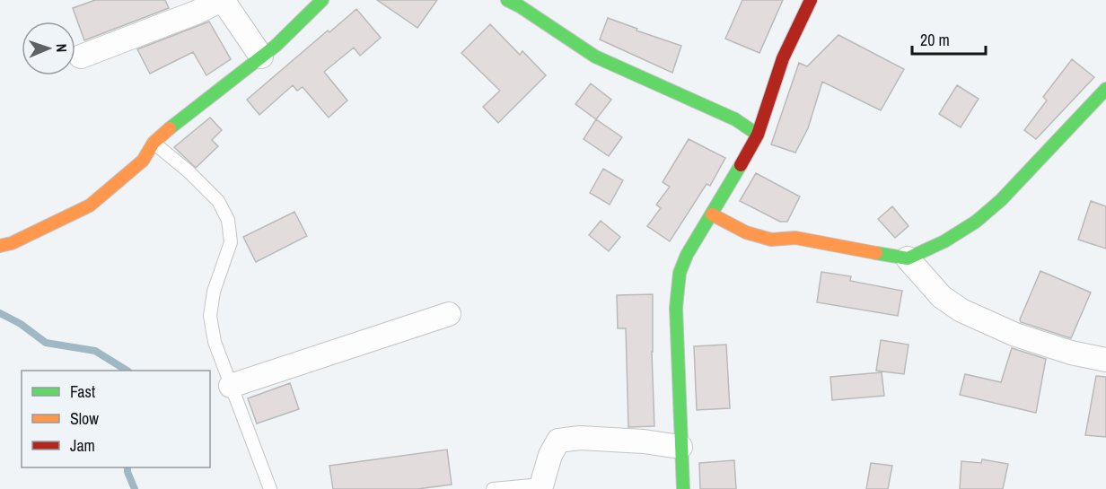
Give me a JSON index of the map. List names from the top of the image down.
{
  "legend": ["Fast", "Slow", "Jam"],
  "scale_bar": "20 m",
  "north": "right"
}
